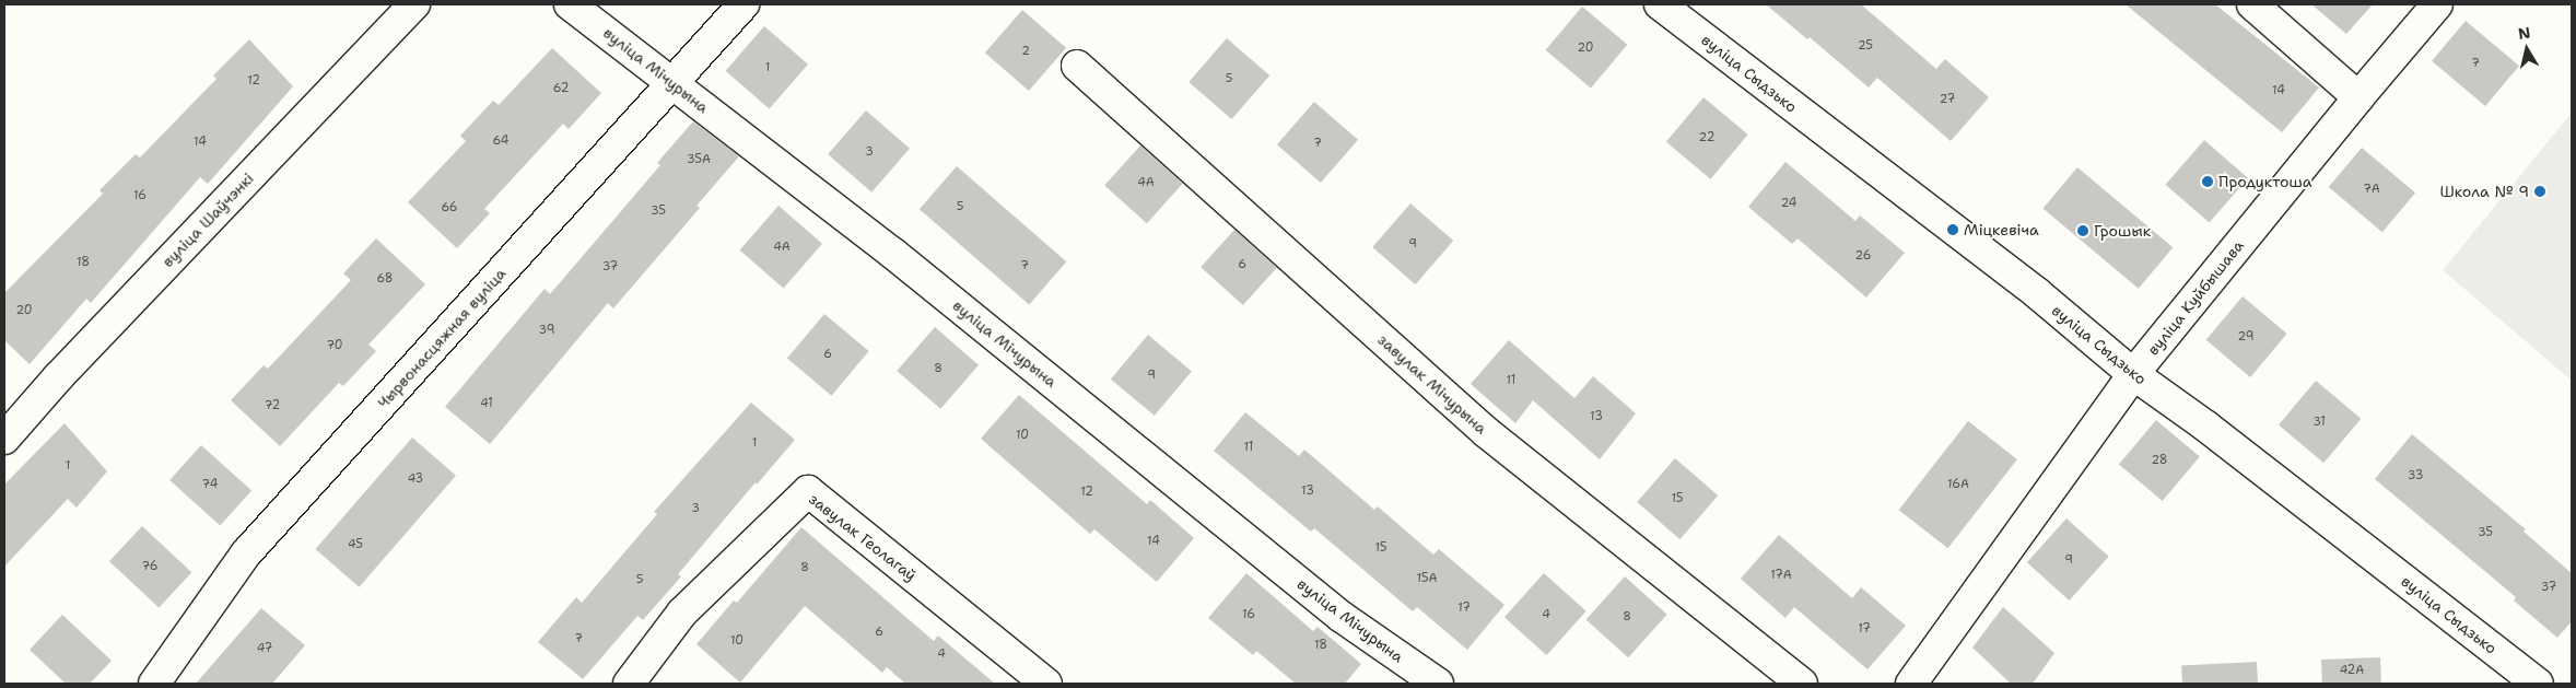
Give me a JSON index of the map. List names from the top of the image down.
{
  "streets": {
    "street": [
      "вуліца Мічурына",
      "вуліца Сыдзько",
      "вуліца Шаўчэнкі",
      "вуліца Куйбышава",
      "Чырвонасцяжная вуліца",
      "завулак Мічурына",
      "завулак Геолагаў"
    ]
  },
  "crossings": [
    ["вуліца Мічурына", "Чырвонасцяжная вуліца"],
    ["вуліца Сыдзько", "вуліца Куйбышава"]
  ],
  "places": [
    "Продуктоша",
    "Школа № 9",
    "Міцкевіча",
    "Грошык"
  ],
  "house_numbers": [
    "25",
    "20",
    "2",
    "7",
    "1",
    "5",
    "12",
    "62",
    "14",
    "27",
    "22",
    "64",
    "14",
    "7",
    "3",
    "35А",
    "4А",
    "7А",
    "16",
    "24",
    "5",
    "66",
    "35",
    "9",
    "4А",
    "26",
    "18",
    "6",
    "7",
    "37",
    "68",
    "20",
    "39",
    "29",
    "70",
    "6",
    "8",
    "9",
    "11",
    "41",
    "72",
    "13",
    "31",
    "10",
    "1",
    "11",
    "28",
    "1",
    "33",
    "43",
    "74",
    "16А",
    "13",
    "12",
    "15",
    "3",
    "35",
    "14",
    "45",
    "15",
    "9",
    "76",
    "8",
    "17А",
    "15А",
    "5",
    "37",
    "17",
    "16",
    "4",
    "8",
    "17",
    "6",
    "7",
    "10",
    "18",
    "47",
    "4",
    "42А"
  ],
  "north": "top"
}
